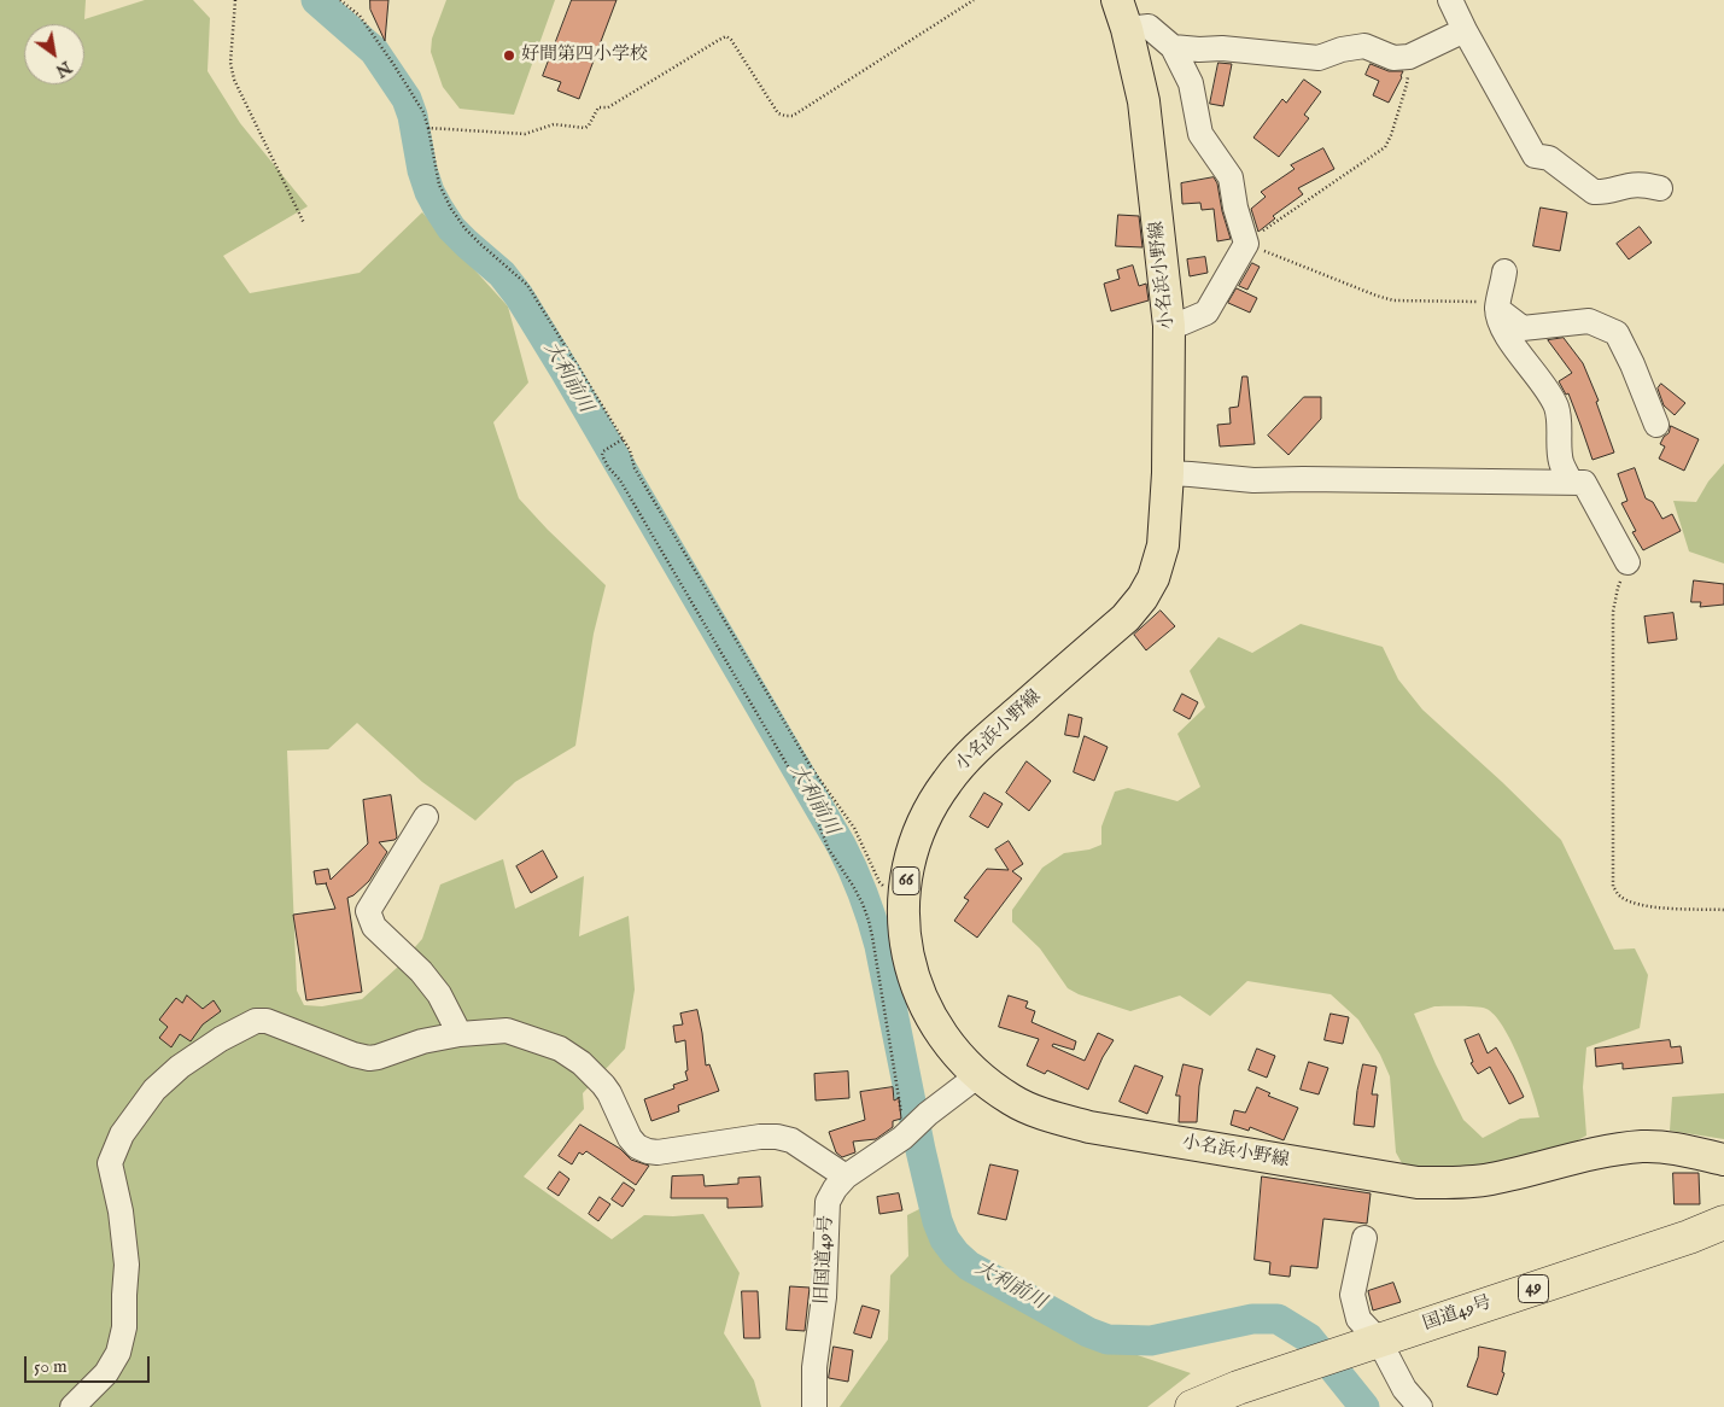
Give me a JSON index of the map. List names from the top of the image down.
{
  "streets": {
    "highway": ["49", "国道49号"],
    "main road": ["小名浜小野線", "66"],
    "street": ["旧国道49号"]
  },
  "crossings": [
    ["小名浜小野線", "旧国道49号"]
  ],
  "water": ["大利前川"],
  "places": ["好間第四小学校"],
  "scale_bar": "50 m",
  "north": "bottom right"
}
